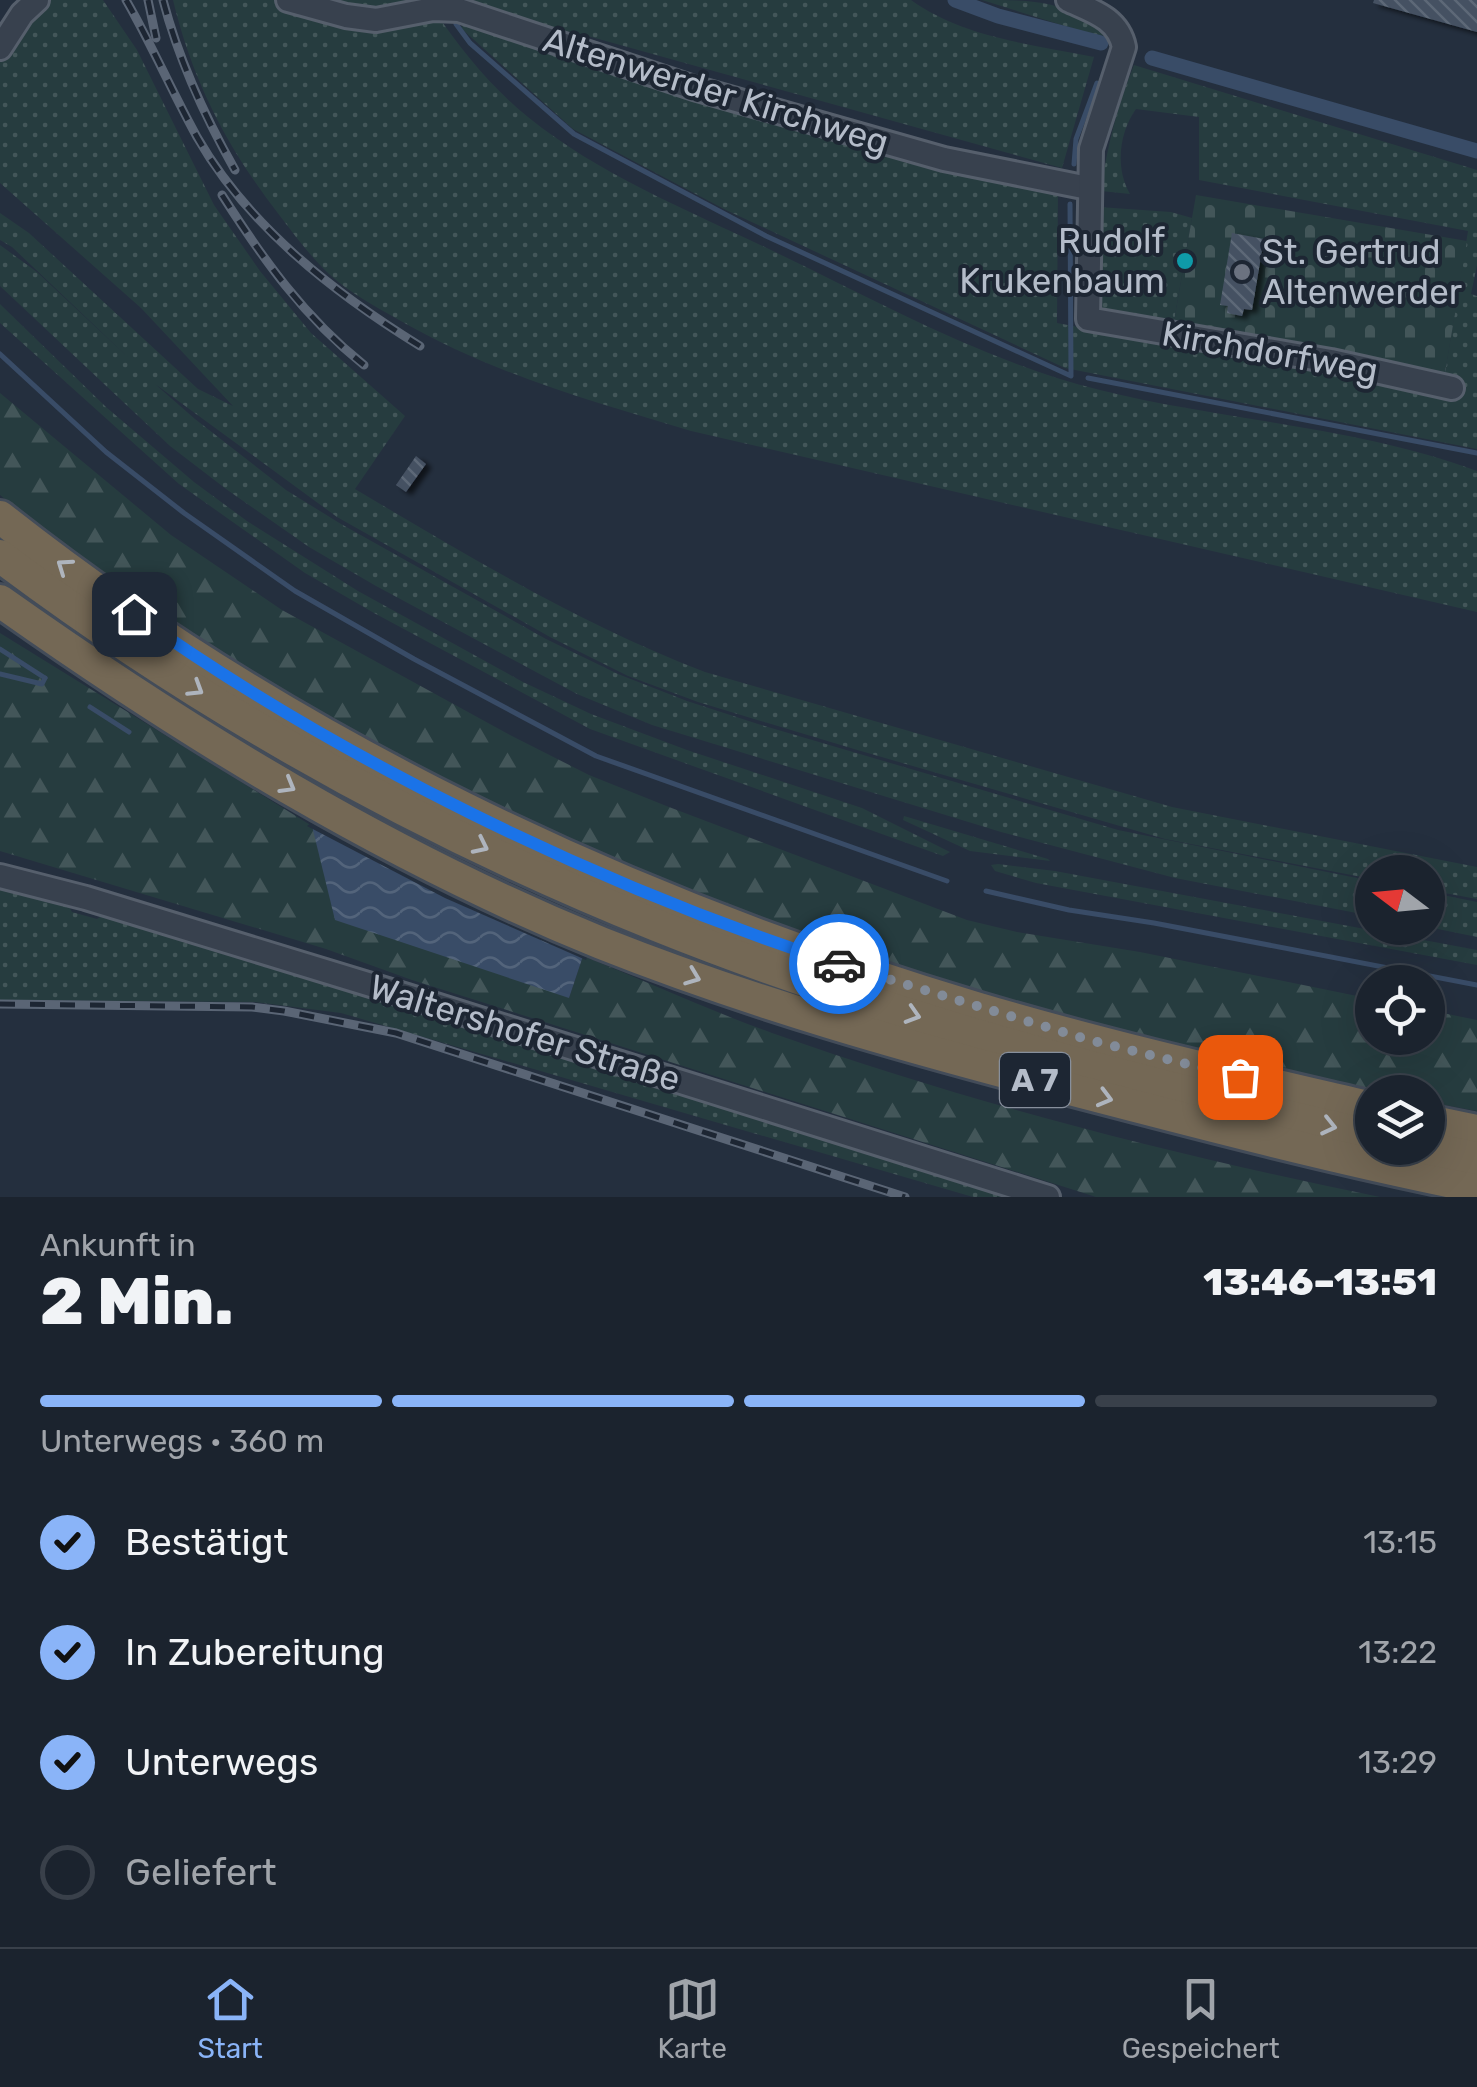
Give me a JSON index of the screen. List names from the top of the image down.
{
  "streets": {
    "highway": ["A 7"],
    "street": ["Altenwerder Kirchweg", "Kirchdorfweg", "Waltershofer Straße"]
  },
  "crossings": [
    ["Altenwerder Kirchweg", "Kirchdorfweg"]
  ],
  "places": ["Rudolf Krukenbaum", "St. Gertrud Altenwerder"],
  "north": "left",
  "page": {
    "heading": ["2 Min.", "Ankunft in", "13:46–13:51"],
    "bar": "Unterwegs · 360 m",
    "list": [
      ["Bestätigt", "13:15"],
      ["In Zubereitung", "13:22"],
      ["Unterwegs", "13:29"],
      "Geliefert"
    ],
    "tabs": ["Start", "Karte", "Gespeichert"]
  }
}
